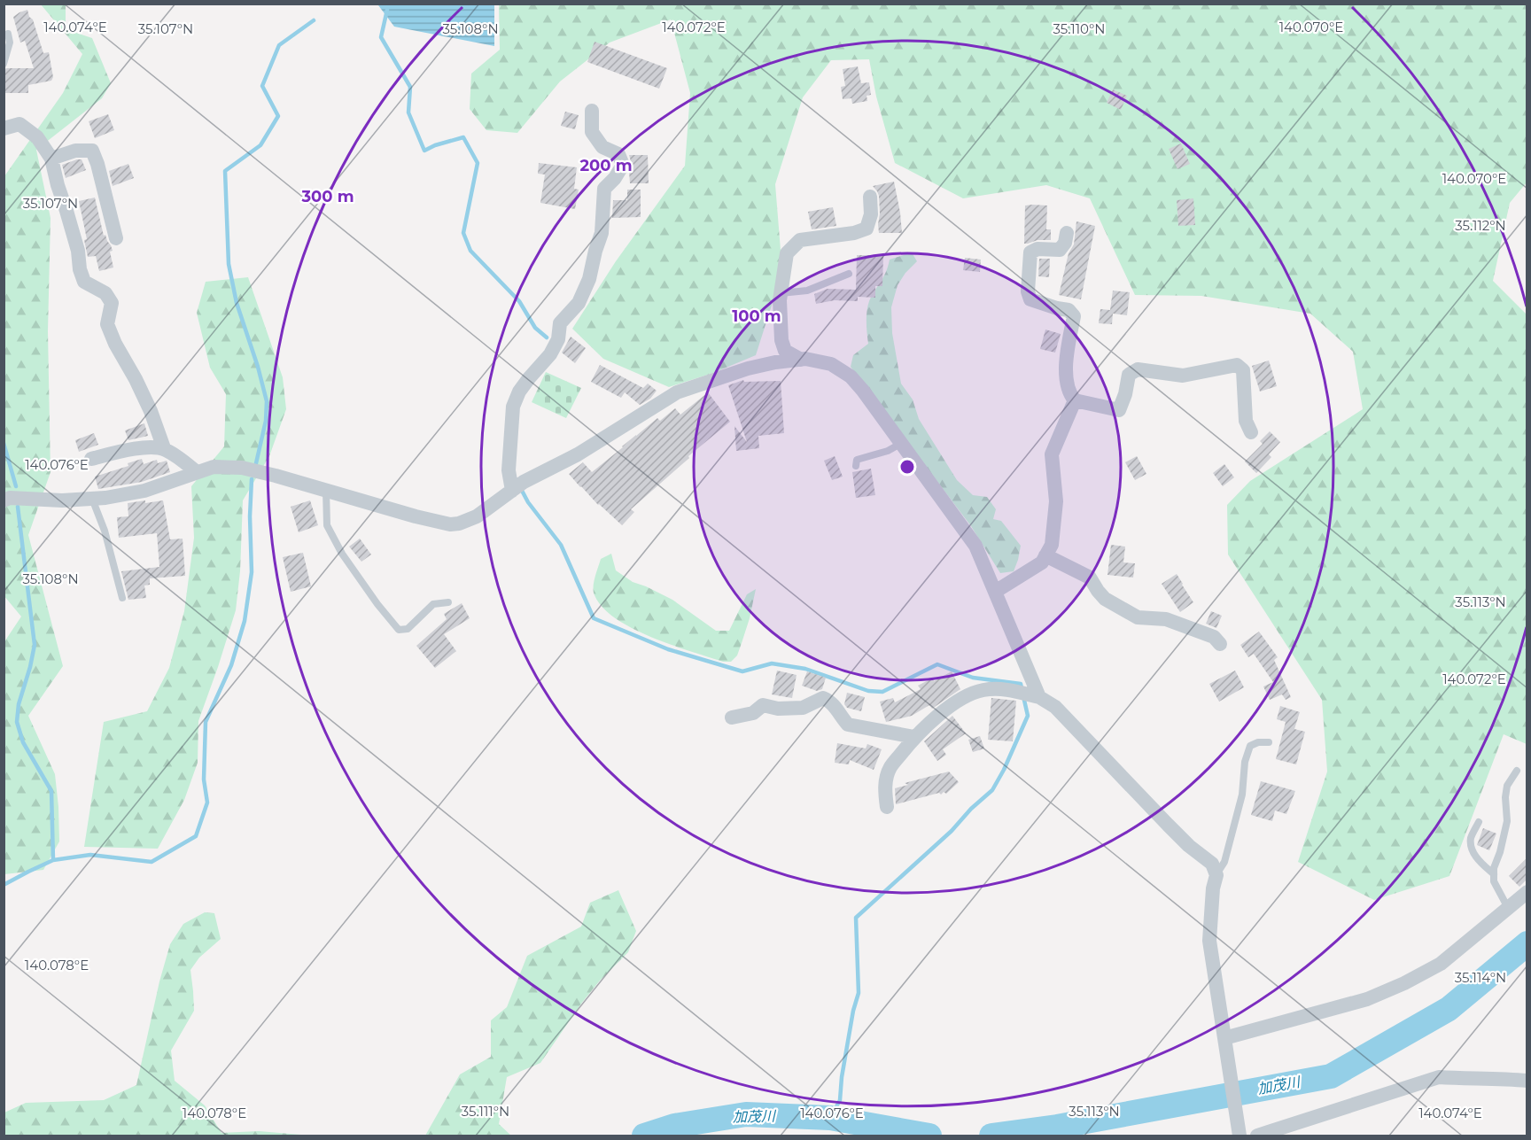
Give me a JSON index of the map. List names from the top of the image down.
{
  "water": ["加茂川"],
  "coordinates": [
    "140.074°E",
    "140.072°E",
    "140.070°E",
    "35.107°N",
    "35.108°N",
    "35.110°N",
    "35.112°N",
    "140.076°E",
    "35.113°N",
    "140.078°E",
    "35.114°N",
    "35.111°N"
  ],
  "rings": ["200 m", "300 m", "100 m"]
}
